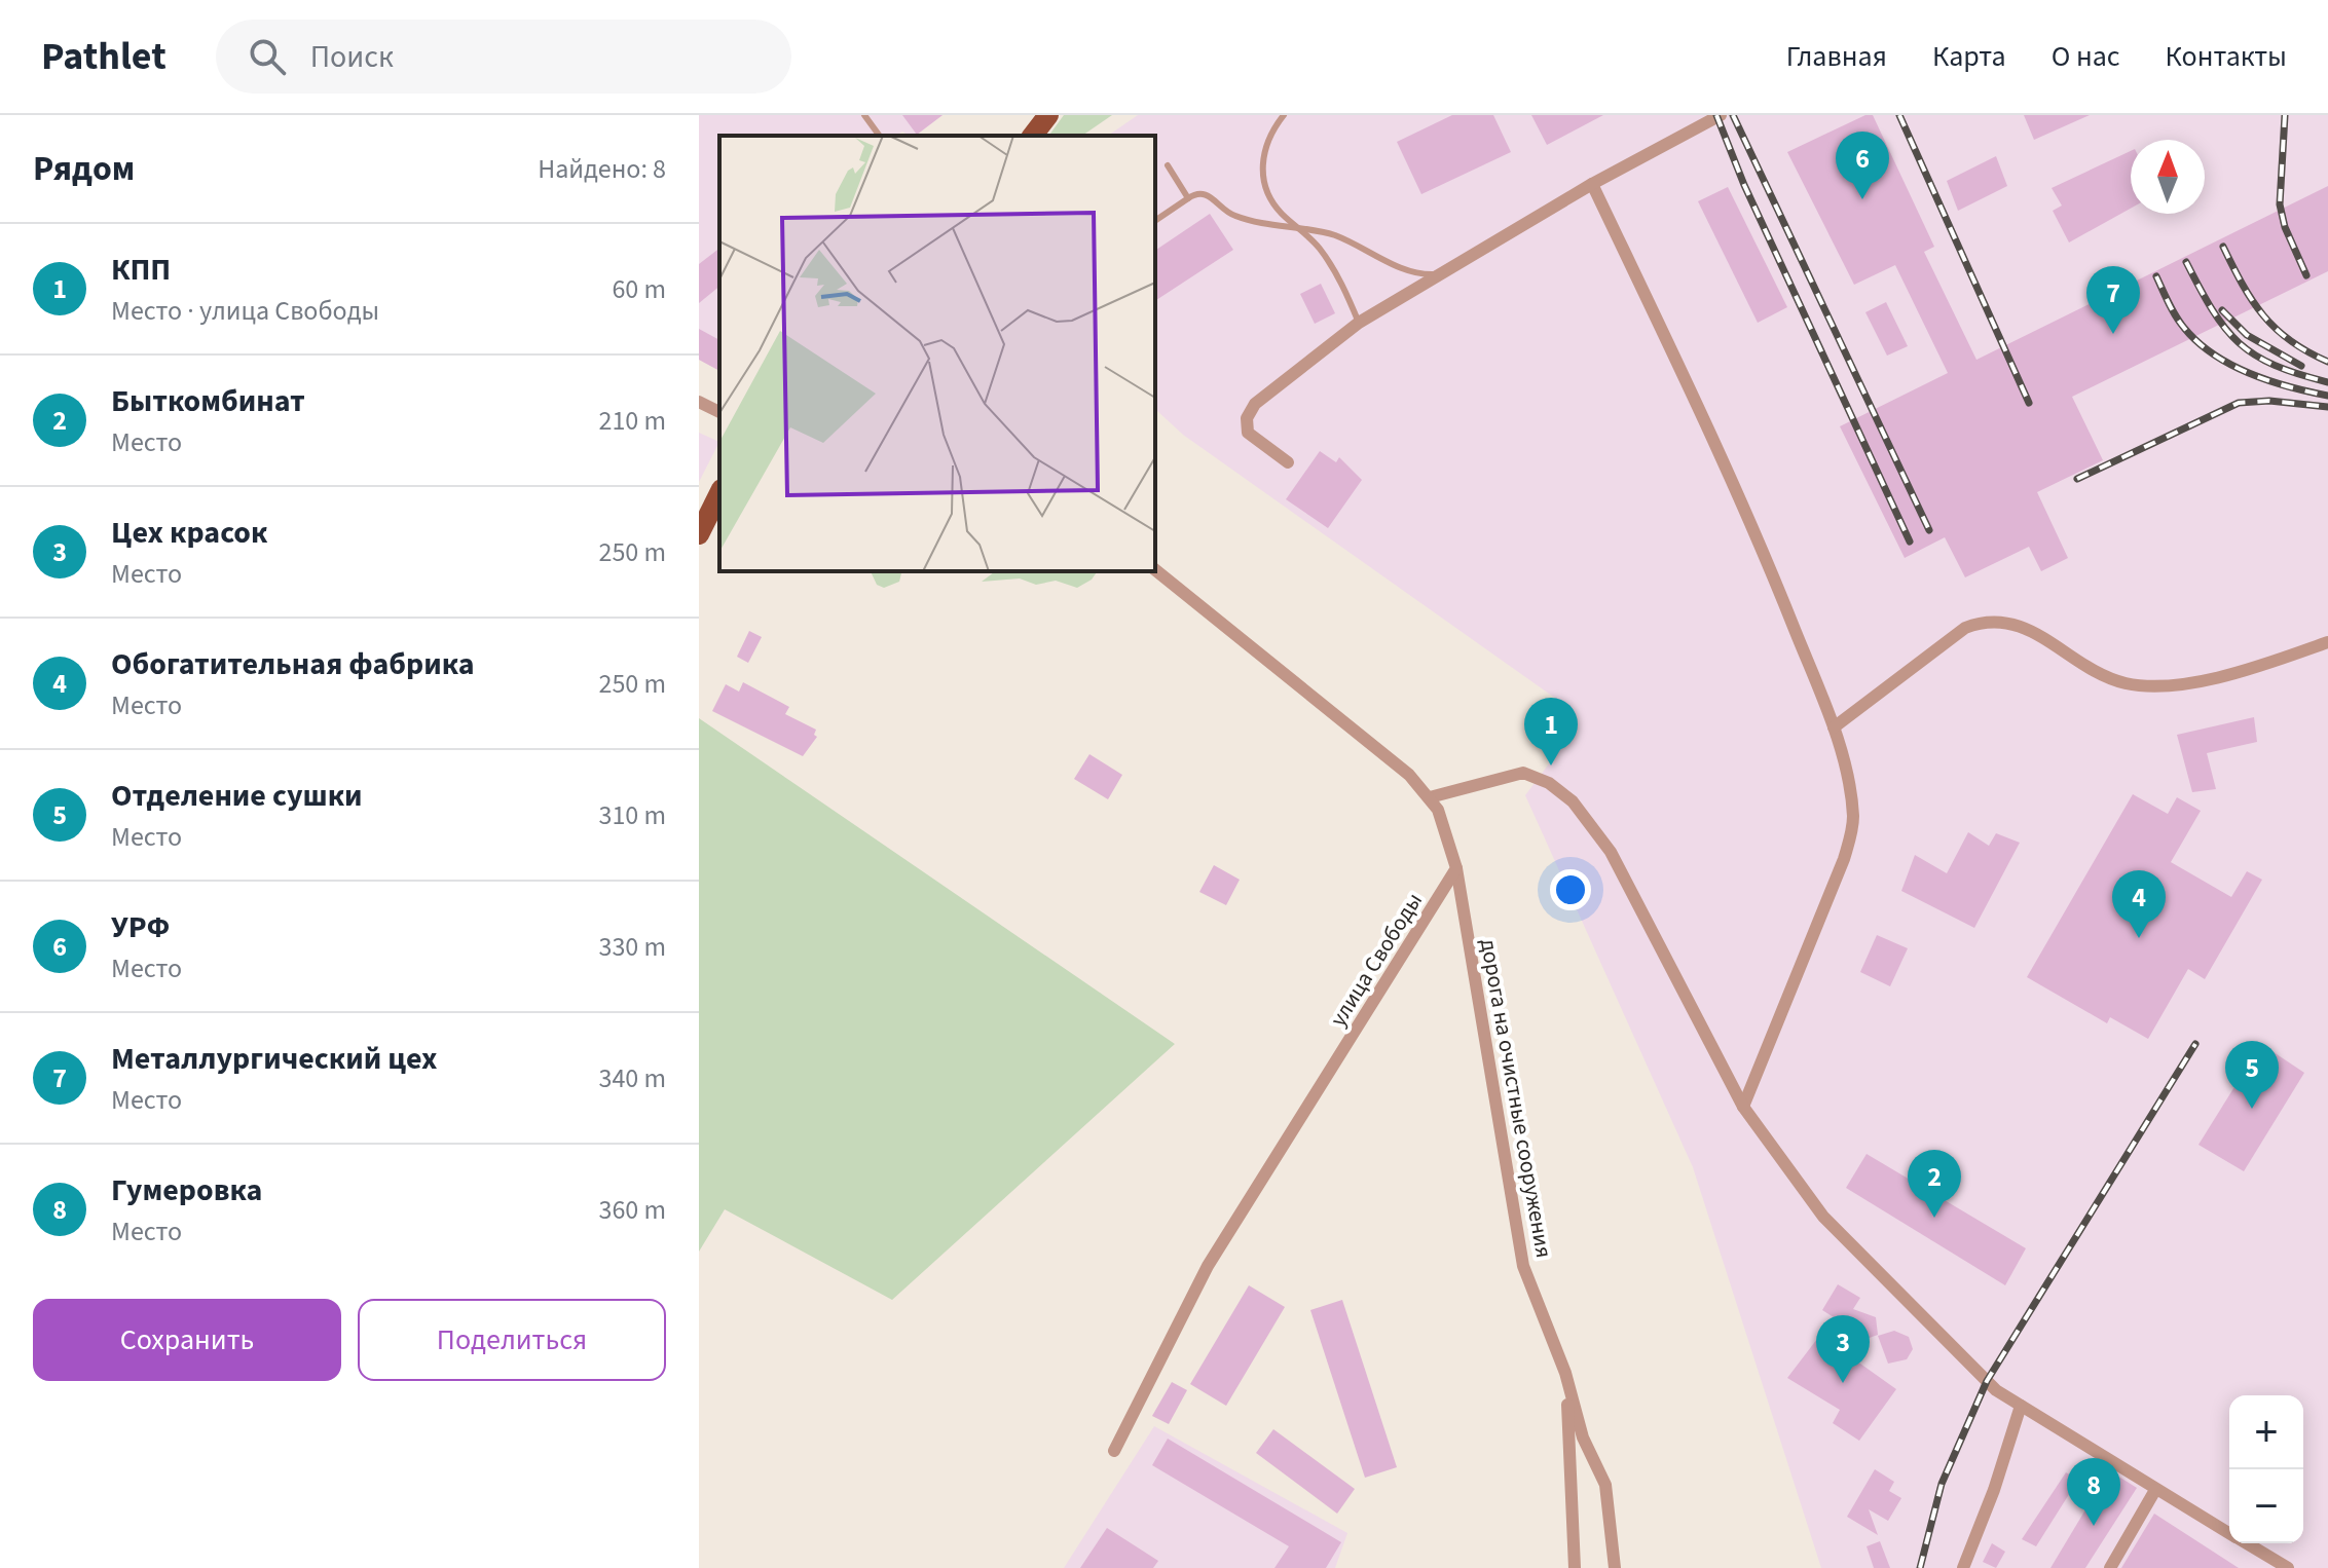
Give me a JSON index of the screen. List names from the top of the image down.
{
  "streets": {
    "street": ["улица Свободы", "дорога на очистные сооружения"]
  },
  "crossings": [
    ["улица Свободы", "дорога на очистные сооружения"]
  ],
  "north": "top",
  "page": {
    "header": "Pathlet",
    "search": "Поиск",
    "nav": [
      "Главная",
      "Карта",
      "О нас",
      "Контакты"
    ],
    "heading": ["Рядом", "Найдено: 8"],
    "pins": [
      "6",
      "7",
      "1",
      "4",
      "5",
      "2",
      "3",
      "8"
    ],
    "list": [
      {
        "mark": "1",
        "name": "КПП",
        "note": "Место · улица Свободы",
        "value": "60 m"
      },
      {
        "mark": "2",
        "name": "Быткомбинат",
        "note": "Место",
        "value": "210 m"
      },
      {
        "mark": "3",
        "name": "Цех красок",
        "note": "Место",
        "value": "250 m"
      },
      {
        "mark": "4",
        "name": "Обогатительная фабрика",
        "note": "Место",
        "value": "250 m"
      },
      {
        "mark": "5",
        "name": "Отделение сушки",
        "note": "Место",
        "value": "310 m"
      },
      {
        "mark": "6",
        "name": "УРФ",
        "note": "Место",
        "value": "330 m"
      },
      {
        "mark": "7",
        "name": "Металлургический цех",
        "note": "Место",
        "value": "340 m"
      },
      {
        "mark": "8",
        "name": "Гумеровка",
        "note": "Место",
        "value": "360 m"
      }
    ],
    "buttons": ["Сохранить", "Поделиться"],
    "map_buttons": ["+", "−"]
  }
}
